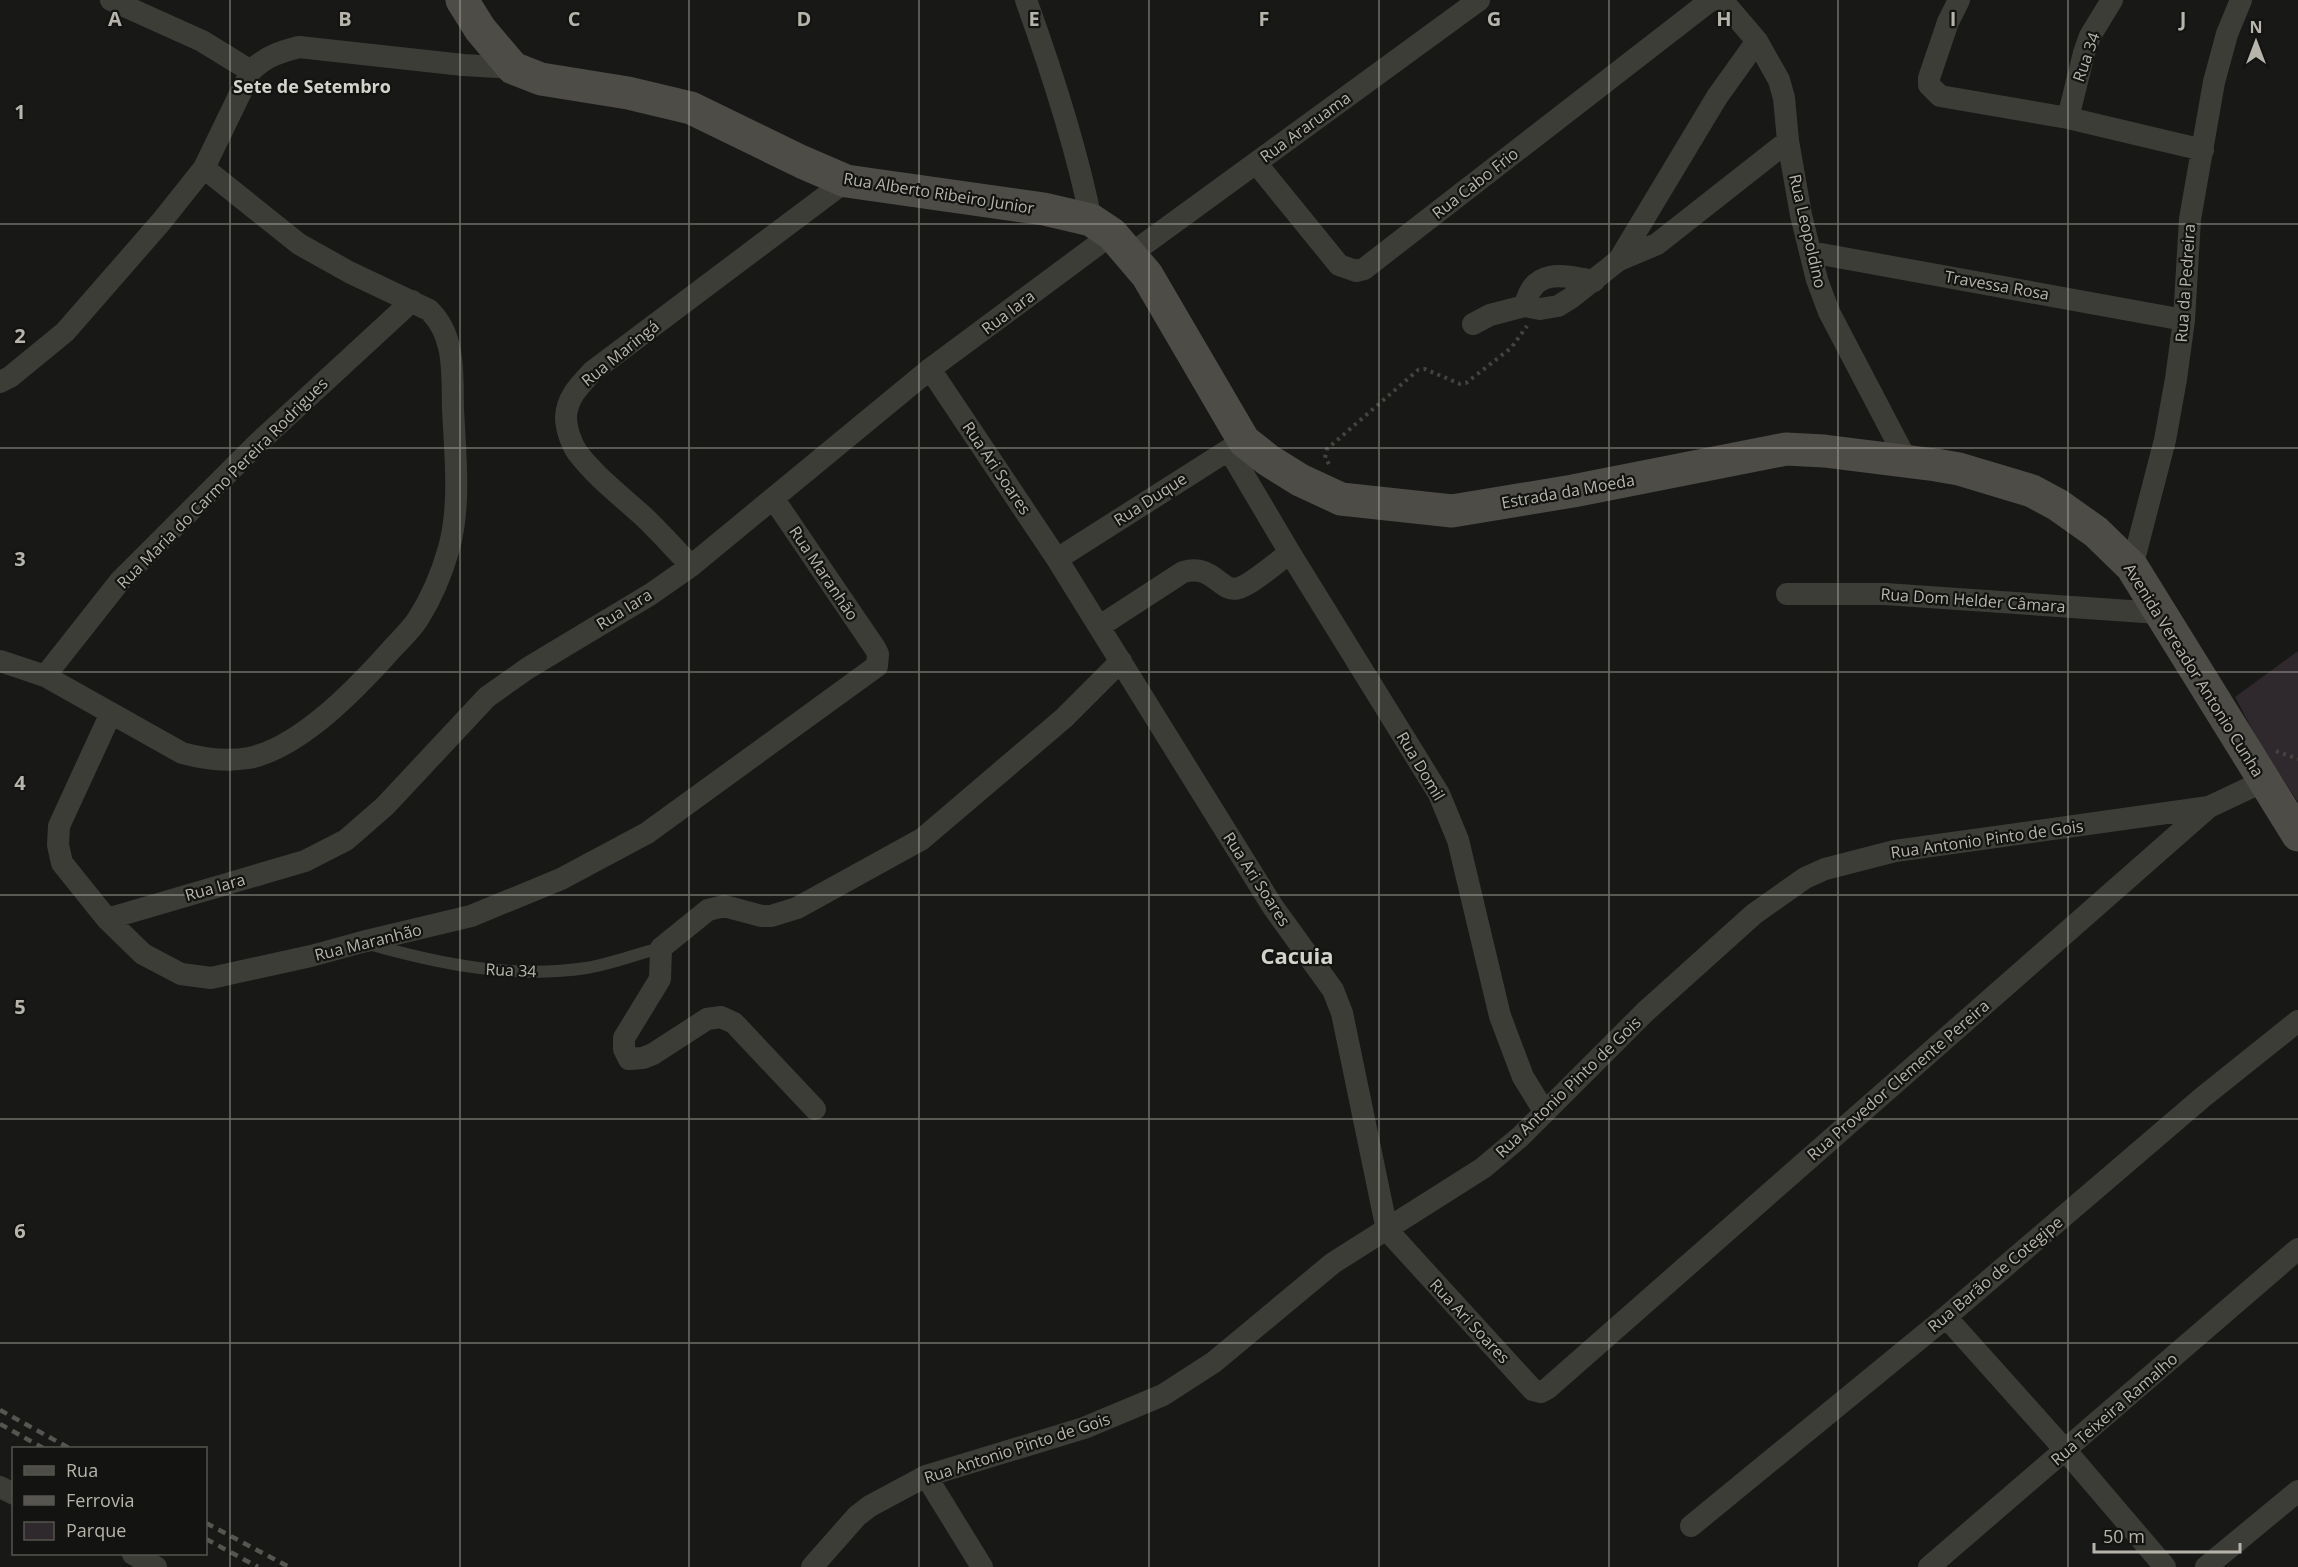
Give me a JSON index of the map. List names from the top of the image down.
{
  "streets": {
    "main road": ["Rua Alberto Ribeiro Junior", "Estrada da Moeda", "Avenida Vereador Antonio Cunha"],
    "street": [
      "Rua 34",
      "Rua Araruama",
      "Rua Cabo Frio",
      "Rua Leopoldino",
      "Rua da Pedreira",
      "Travessa Rosa",
      "Rua Iara",
      "Rua Maringá",
      "Rua Ari Soares",
      "Rua Maria do Carmo Pereira Rodrigues",
      "Rua Duque",
      "Rua Maranhão",
      "Rua Dom Helder Câmara",
      "Rua Domil",
      "Rua Antonio Pinto de Gois",
      "Rua Provedor Clemente Pereira",
      "Rua Barão de Cotegipe",
      "Rua Teixeira Ramalho"
    ]
  },
  "crossings": [
    ["Rua 34", "Rua Maranhão"],
    ["Rua Araruama", "Rua Cabo Frio"],
    ["Rua Araruama", "Rua Alberto Ribeiro Junior"],
    ["Rua Araruama", "Rua Iara"],
    ["Rua Alberto Ribeiro Junior", "Rua Iara"],
    ["Rua Alberto Ribeiro Junior", "Rua Maringá"],
    ["Rua Leopoldino", "Travessa Rosa"],
    ["Rua Leopoldino", "Estrada da Moeda"],
    ["Rua Leopoldino", "Avenida Vereador Antonio Cunha"],
    ["Rua da Pedreira", "Travessa Rosa"],
    ["Rua da Pedreira", "Avenida Vereador Antonio Cunha"],
    ["Rua Iara", "Rua Maringá"],
    ["Rua Iara", "Rua Ari Soares"],
    ["Rua Iara", "Rua Maranhão"],
    ["Rua Ari Soares", "Rua Duque"],
    ["Rua Ari Soares", "Rua Antonio Pinto de Gois"],
    ["Rua Ari Soares", "Rua Provedor Clemente Pereira"],
    ["Estrada da Moeda", "Rua Duque"],
    ["Estrada da Moeda", "Avenida Vereador Antonio Cunha"],
    ["Estrada da Moeda", "Rua Domil"],
    ["Rua Duque", "Rua Domil"],
    ["Rua Dom Helder Câmara", "Avenida Vereador Antonio Cunha"],
    ["Avenida Vereador Antonio Cunha", "Rua Provedor Clemente Pereira"],
    ["Rua Domil", "Rua Antonio Pinto de Gois"],
    ["Rua Antonio Pinto de Gois", "Rua Provedor Clemente Pereira"]
  ],
  "districts": ["Sete de Setembro", "Cacuia"],
  "legend": ["Rua", "Ferrovia", "Parque"],
  "scale_bar": "50 m",
  "north": "top",
  "grid": {
    "columns": [
      "A",
      "B",
      "C",
      "D",
      "E",
      "F",
      "G",
      "H",
      "I",
      "J"
    ],
    "rows": [
      "1",
      "2",
      "3",
      "4",
      "5",
      "6"
    ]
  }
}
